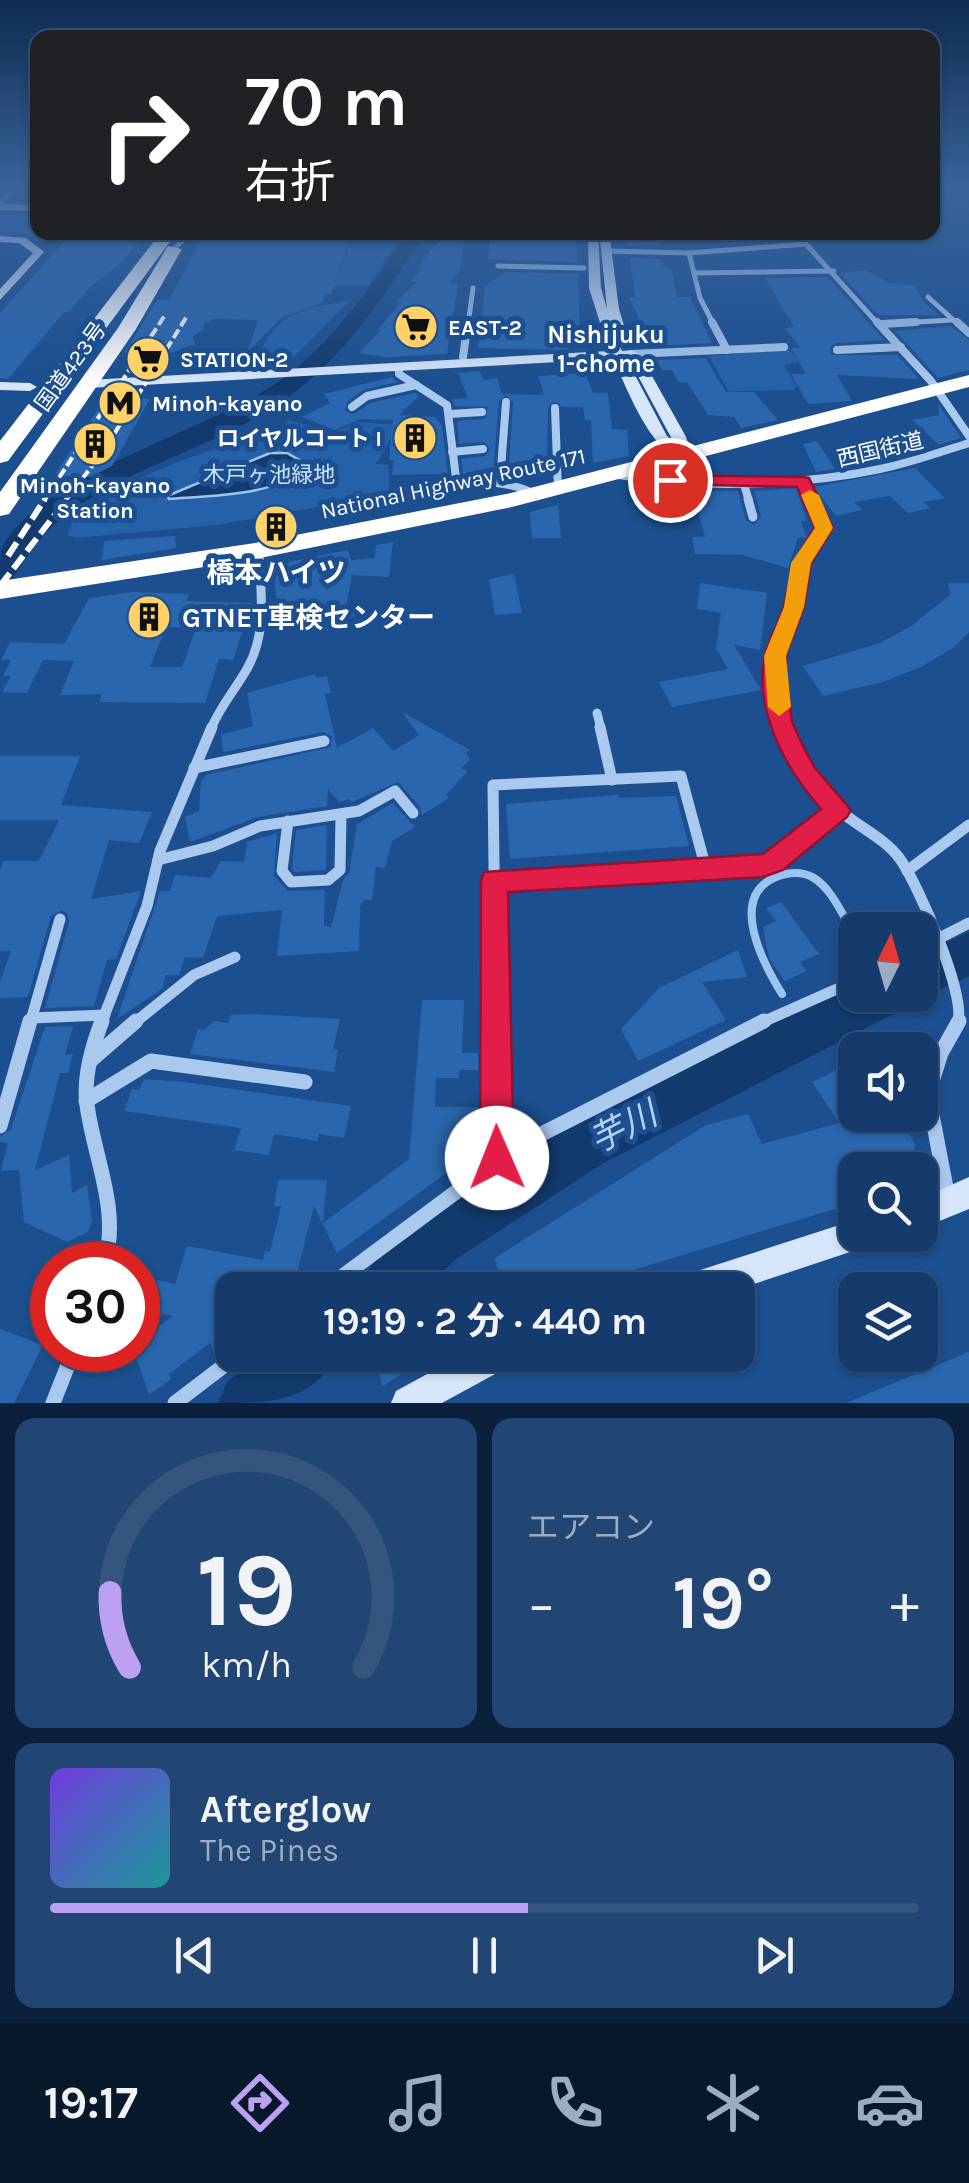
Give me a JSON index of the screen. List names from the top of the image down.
{
  "streets": {
    "highway": ["国道423号", "National Highway Route 171"],
    "street": ["西国街道"]
  },
  "crossings": [
    ["西国街道", "National Highway Route 171"]
  ],
  "districts": ["Nishijuku 1-chome"],
  "water": ["芋川"],
  "parks": ["木戸ヶ池緑地"],
  "places": {
    "supermarket": ["EAST-2", "STATION-2"],
    "metro station": ["Minoh-kayano"],
    "building": [
      "ロイヤルコート I",
      "Minoh-kayano Station",
      "橋本ハイツ",
      "GTNET車検センター"
    ]
  },
  "north": "top",
  "page": {
    "turn": ["70 m", "右折"],
    "limit": "30",
    "trip": "19:19 · 2 分 · 440 m",
    "tile": "エアコン",
    "heat": ["−", "19°", "+"],
    "song": ["Afterglow", "The Pines"],
    "tabs": "19:17",
    "gauge": ["19", "km/h"]
  }
}
